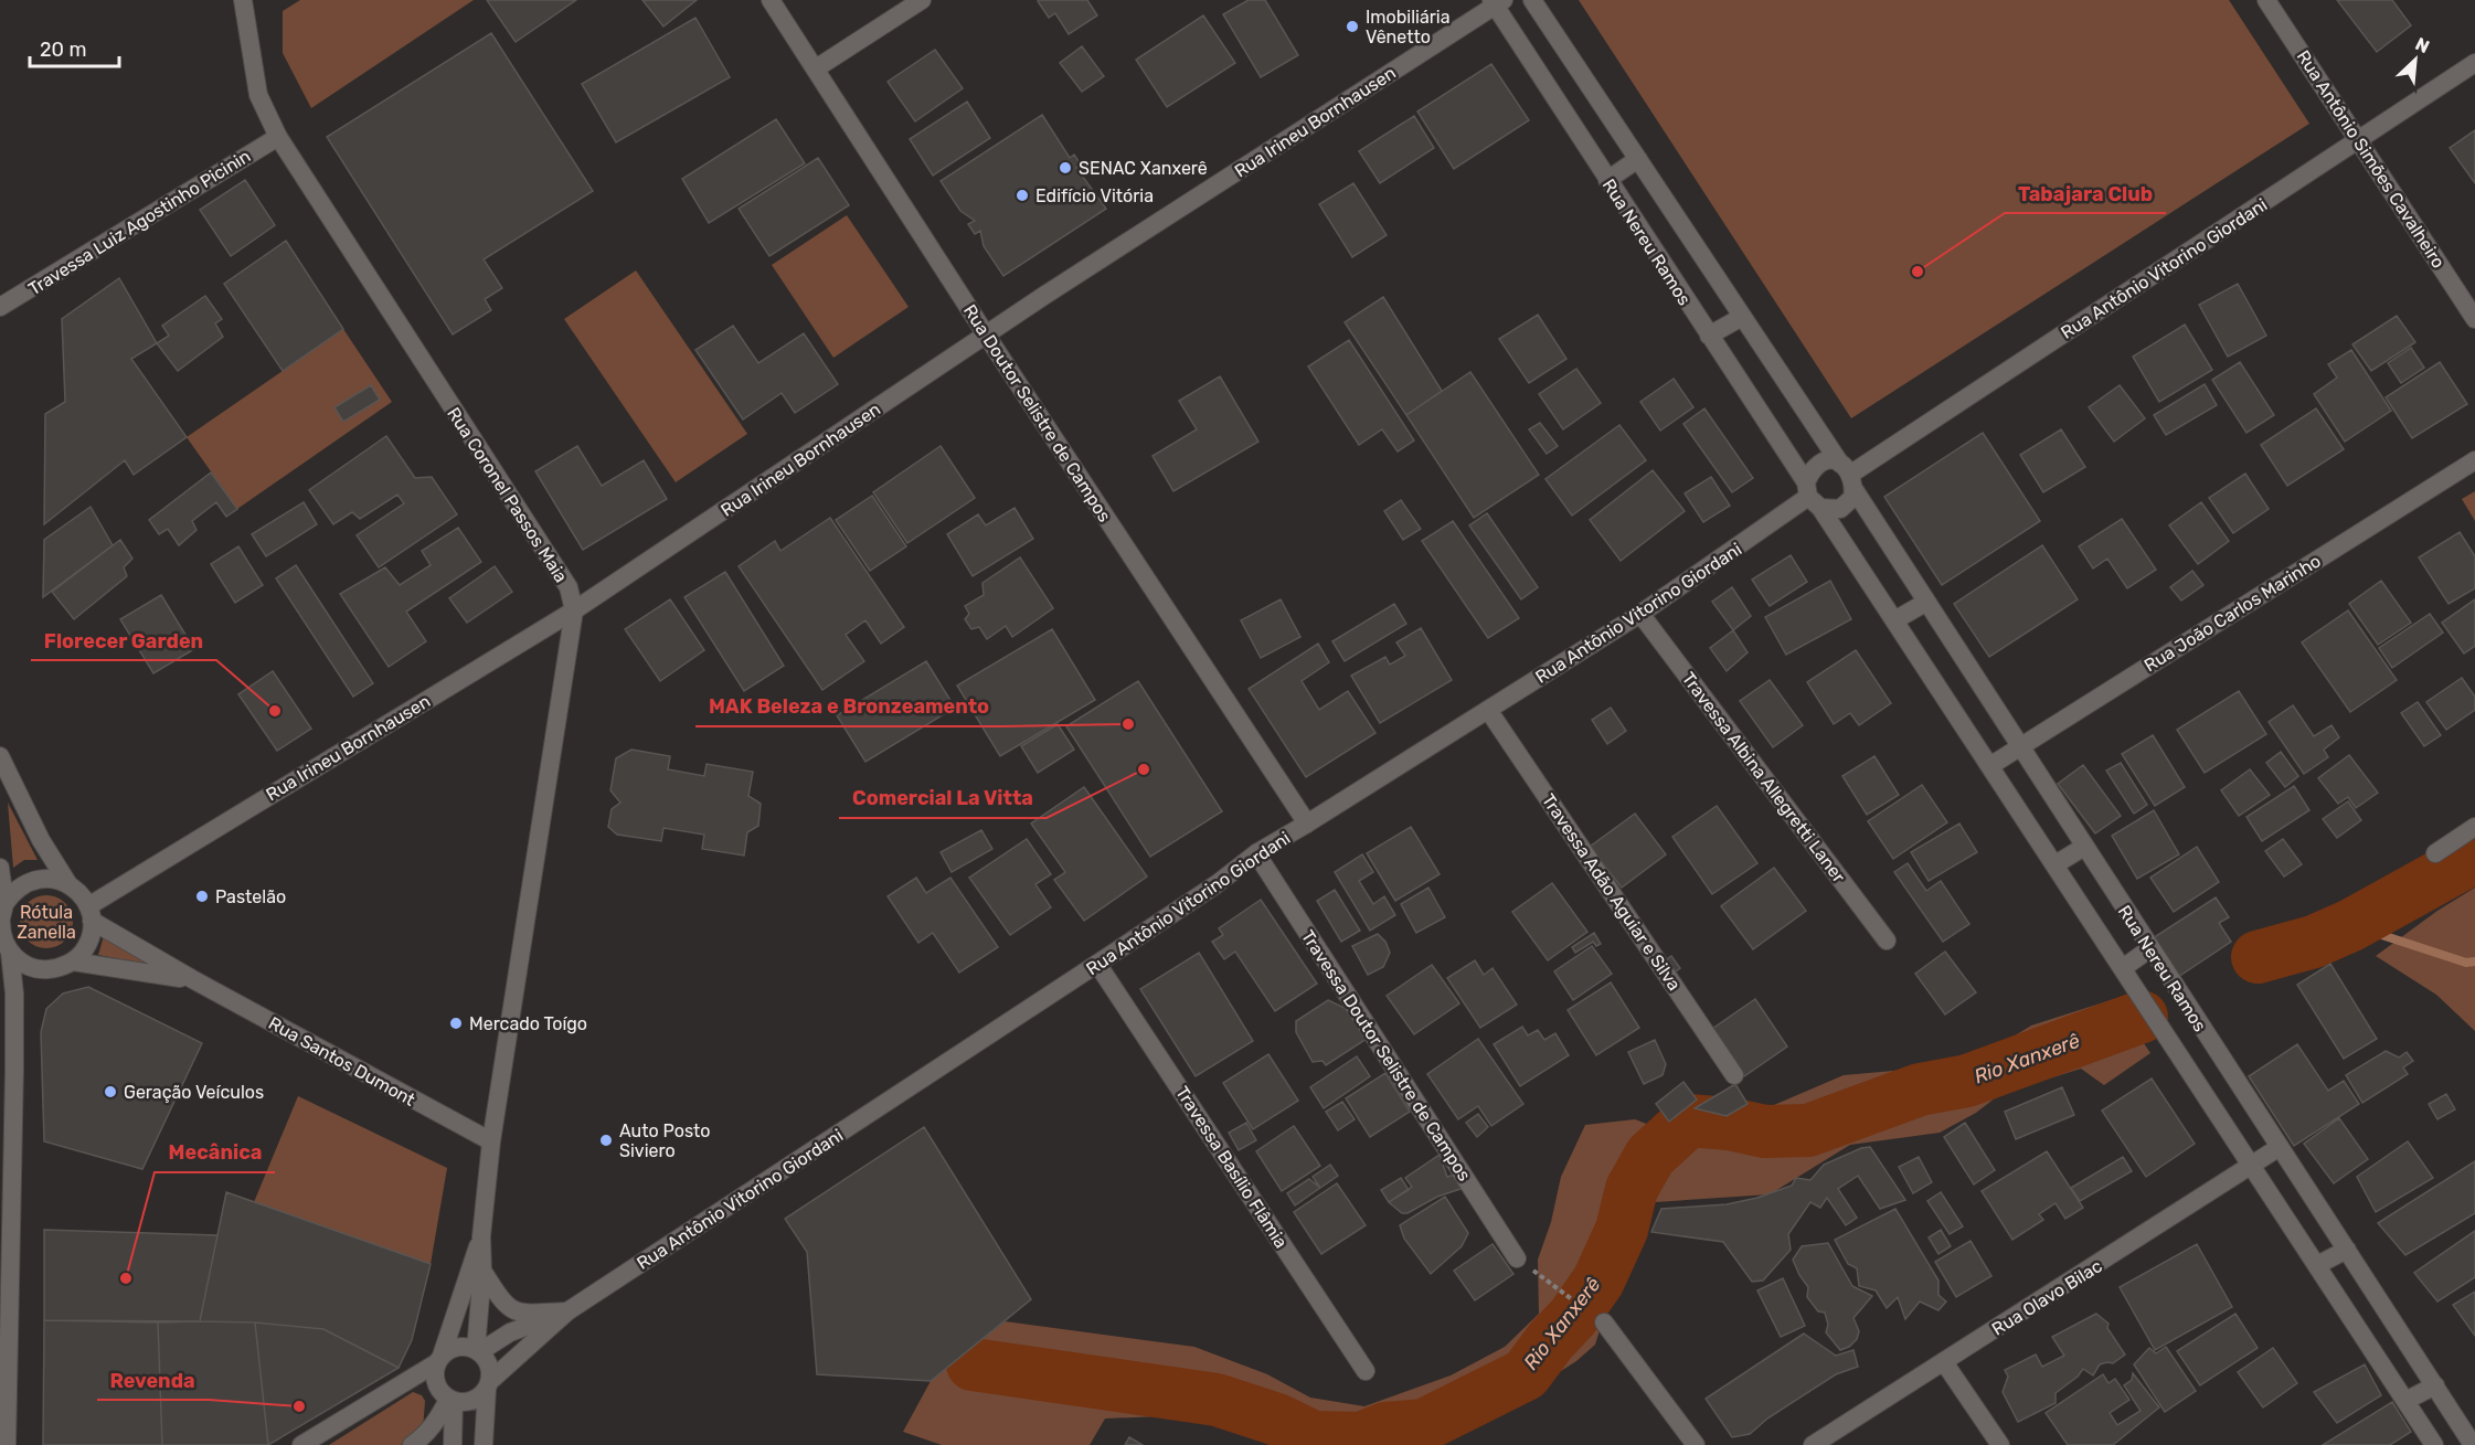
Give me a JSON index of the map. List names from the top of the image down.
{
  "streets": {
    "street": [
      "Rua Irineu Bornhausen",
      "Rua Antônio Simões Cavalheiro",
      "Travessa Luiz Agostinho Picinin",
      "Rua Nereu Ramos",
      "Rua Antônio Vitorino Giordani",
      "Rua Doutor Selistre de Campos",
      "Rua Coronel Passos Maia",
      "Rua João Carlos Marinho",
      "Travessa Albina Allegretti Laner",
      "Travessa Adão Aguiar e Silva",
      "Travessa Doutor Selistre de Campos",
      "Rua Santos Dumont",
      "Travessa Basílio Flâmia",
      "Rua Olavo Bilac"
    ]
  },
  "crossings": [
    ["Rua Irineu Bornhausen", "Rua Nereu Ramos"],
    ["Rua Irineu Bornhausen", "Rua Doutor Selistre de Campos"],
    ["Rua Irineu Bornhausen", "Rua Coronel Passos Maia"],
    ["Rua Irineu Bornhausen", "Rua Santos Dumont"],
    ["Rua Antônio Simões Cavalheiro", "Rua Antônio Vitorino Giordani"],
    ["Travessa Luiz Agostinho Picinin", "Rua Coronel Passos Maia"],
    ["Rua Nereu Ramos", "Rua Antônio Vitorino Giordani"],
    ["Rua Nereu Ramos", "Rua João Carlos Marinho"],
    ["Rua Nereu Ramos", "Rua Olavo Bilac"],
    ["Rua Antônio Vitorino Giordani", "Rua Doutor Selistre de Campos"],
    ["Rua Antônio Vitorino Giordani", "Rua Coronel Passos Maia"],
    ["Rua Antônio Vitorino Giordani", "Travessa Albina Allegretti Laner"],
    ["Rua Antônio Vitorino Giordani", "Travessa Adão Aguiar e Silva"],
    ["Rua Antônio Vitorino Giordani", "Travessa Doutor Selistre de Campos"],
    ["Rua Antônio Vitorino Giordani", "Travessa Basílio Flâmia"],
    ["Rua Coronel Passos Maia", "Rua Santos Dumont"]
  ],
  "water": ["Rio Xanxerê"],
  "parks": ["Rótula Zanella"],
  "places": [
    "Imobiliária Vênetto",
    "SENAC Xanxerê",
    "Edifício Vitória",
    "Tabajara Club",
    "Florecer Garden",
    "MAK Beleza e Bronzeamento",
    "Comercial La Vitta",
    "Pastelão",
    "Mercado Toígo",
    "Geração Veículos",
    "Auto Posto Siviero",
    "Mecânica",
    "Revenda"
  ],
  "scale_bar": "20 m",
  "north": "top right"
}
